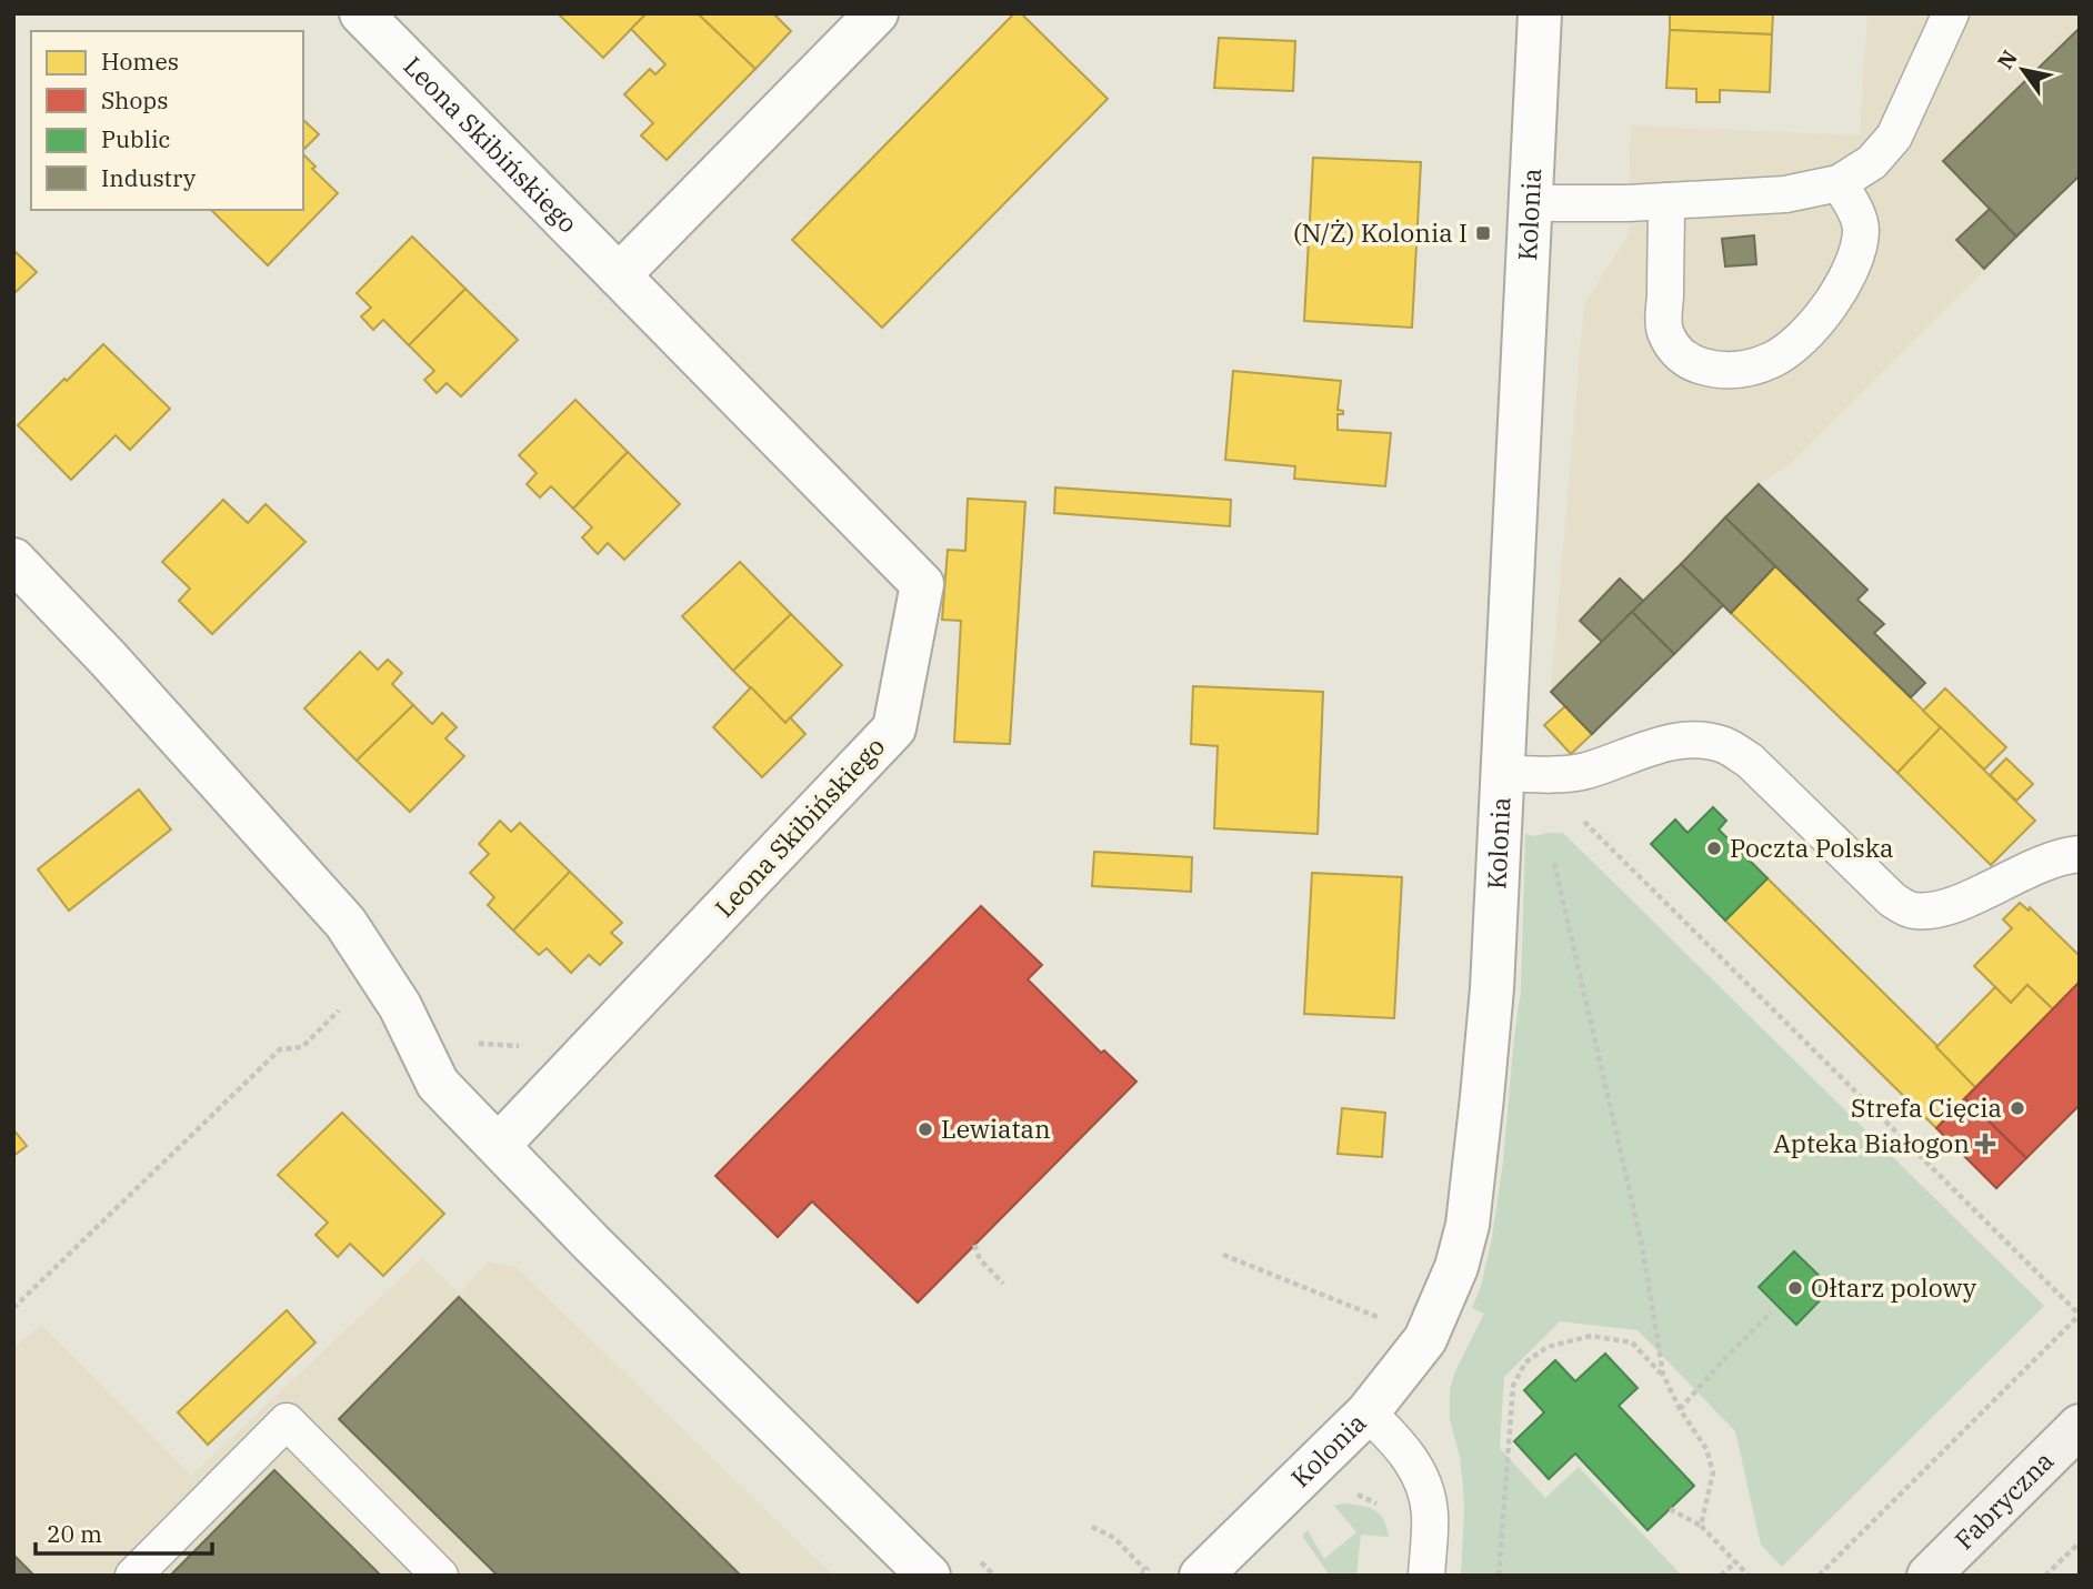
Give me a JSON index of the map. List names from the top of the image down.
{
  "streets": {
    "main road": ["Fabryczna"],
    "street": ["Leona Skibińskiego", "Kolonia"]
  },
  "places": {
    "transit": ["(N/Ż) Kolonia I"],
    "other": [
      "Poczta Polska",
      "Strefa Cięcia",
      "Lewiatan",
      "Ołtarz polowy"
    ],
    "health": ["Apteka Białogon"]
  },
  "legend": [
    "Homes",
    "Shops",
    "Public",
    "Industry"
  ],
  "scale_bar": "20 m",
  "north": "top left"
}
